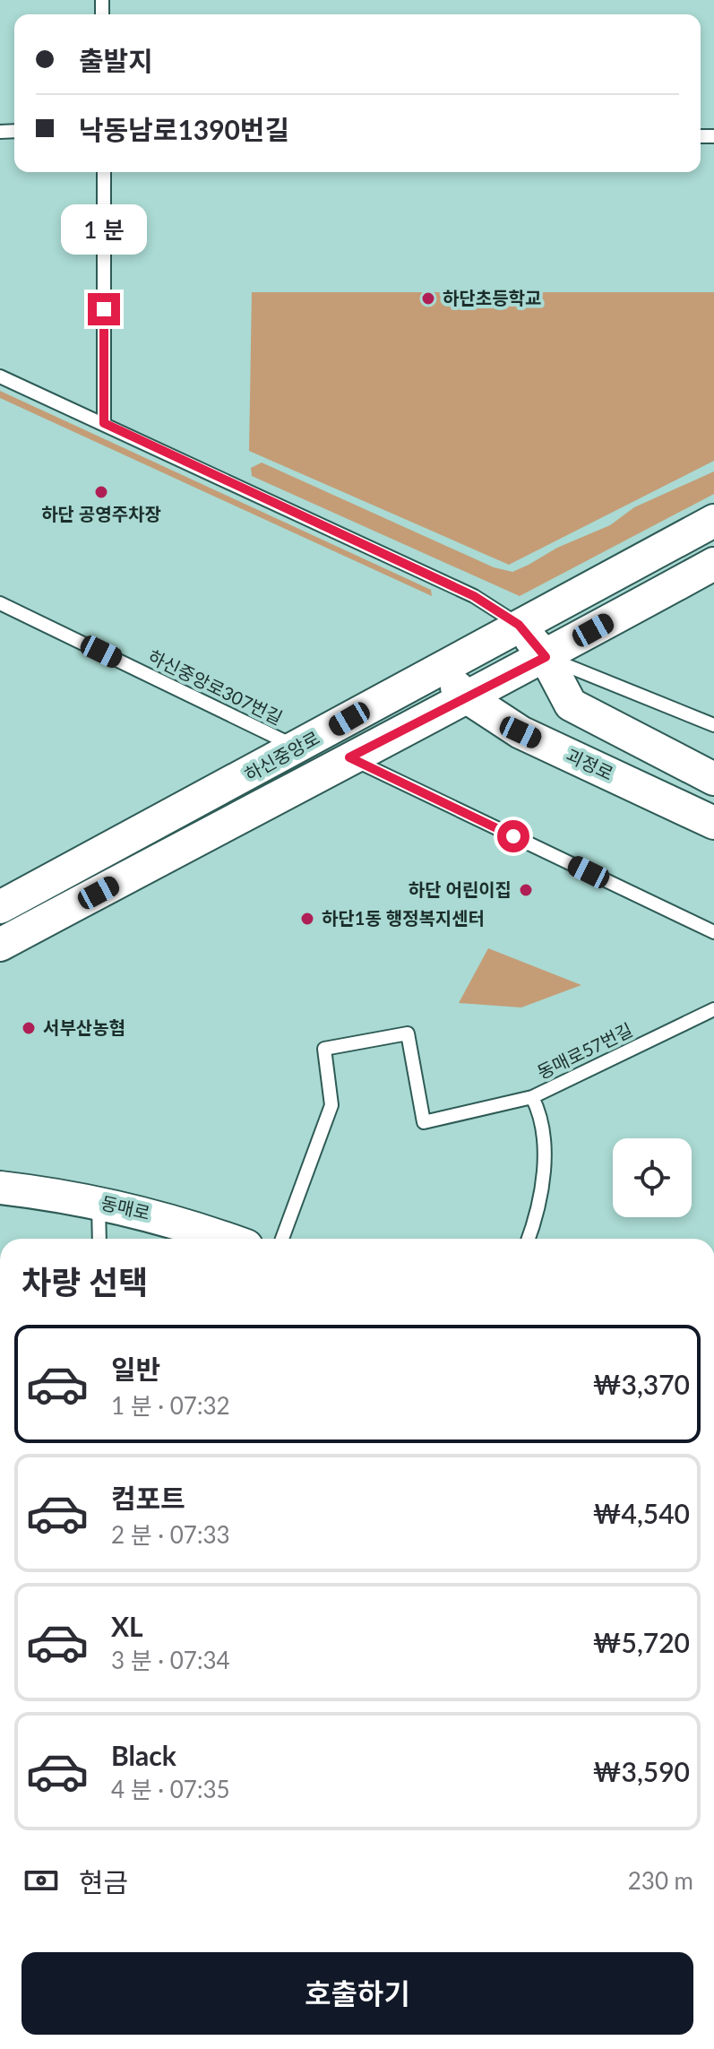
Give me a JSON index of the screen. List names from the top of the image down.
{
  "streets": {
    "street": ["하신중앙로", "괴정로", "동매로"],
    "lane": ["하신중앙로307번길", "동매로57번길"]
  },
  "crossings": [
    ["하신중앙로307번길", "하신중앙로"],
    ["하신중앙로", "괴정로"]
  ],
  "places": [
    "하단초등학교",
    "하단 공영주차장",
    "하단 어린이집",
    "하단1동 행정복지센터",
    "서부산농협"
  ],
  "page": {
    "banner": ["출발지", "낙동남로1390번길"],
    "bubble": "1 분",
    "heading": "차량 선택",
    "list": [
      {
        "name": "일반",
        "note": "1 분 · 07:32",
        "value": "₩3,370"
      },
      {
        "name": "컴포트",
        "note": "2 분 · 07:33",
        "value": "₩4,540"
      },
      {
        "name": "XL",
        "note": "3 분 · 07:34",
        "value": "₩5,720"
      },
      {
        "name": "Black",
        "note": "4 분 · 07:35",
        "value": "₩3,590"
      }
    ],
    "pay": ["현금", "230 m"],
    "buttons": "호출하기"
  }
}
